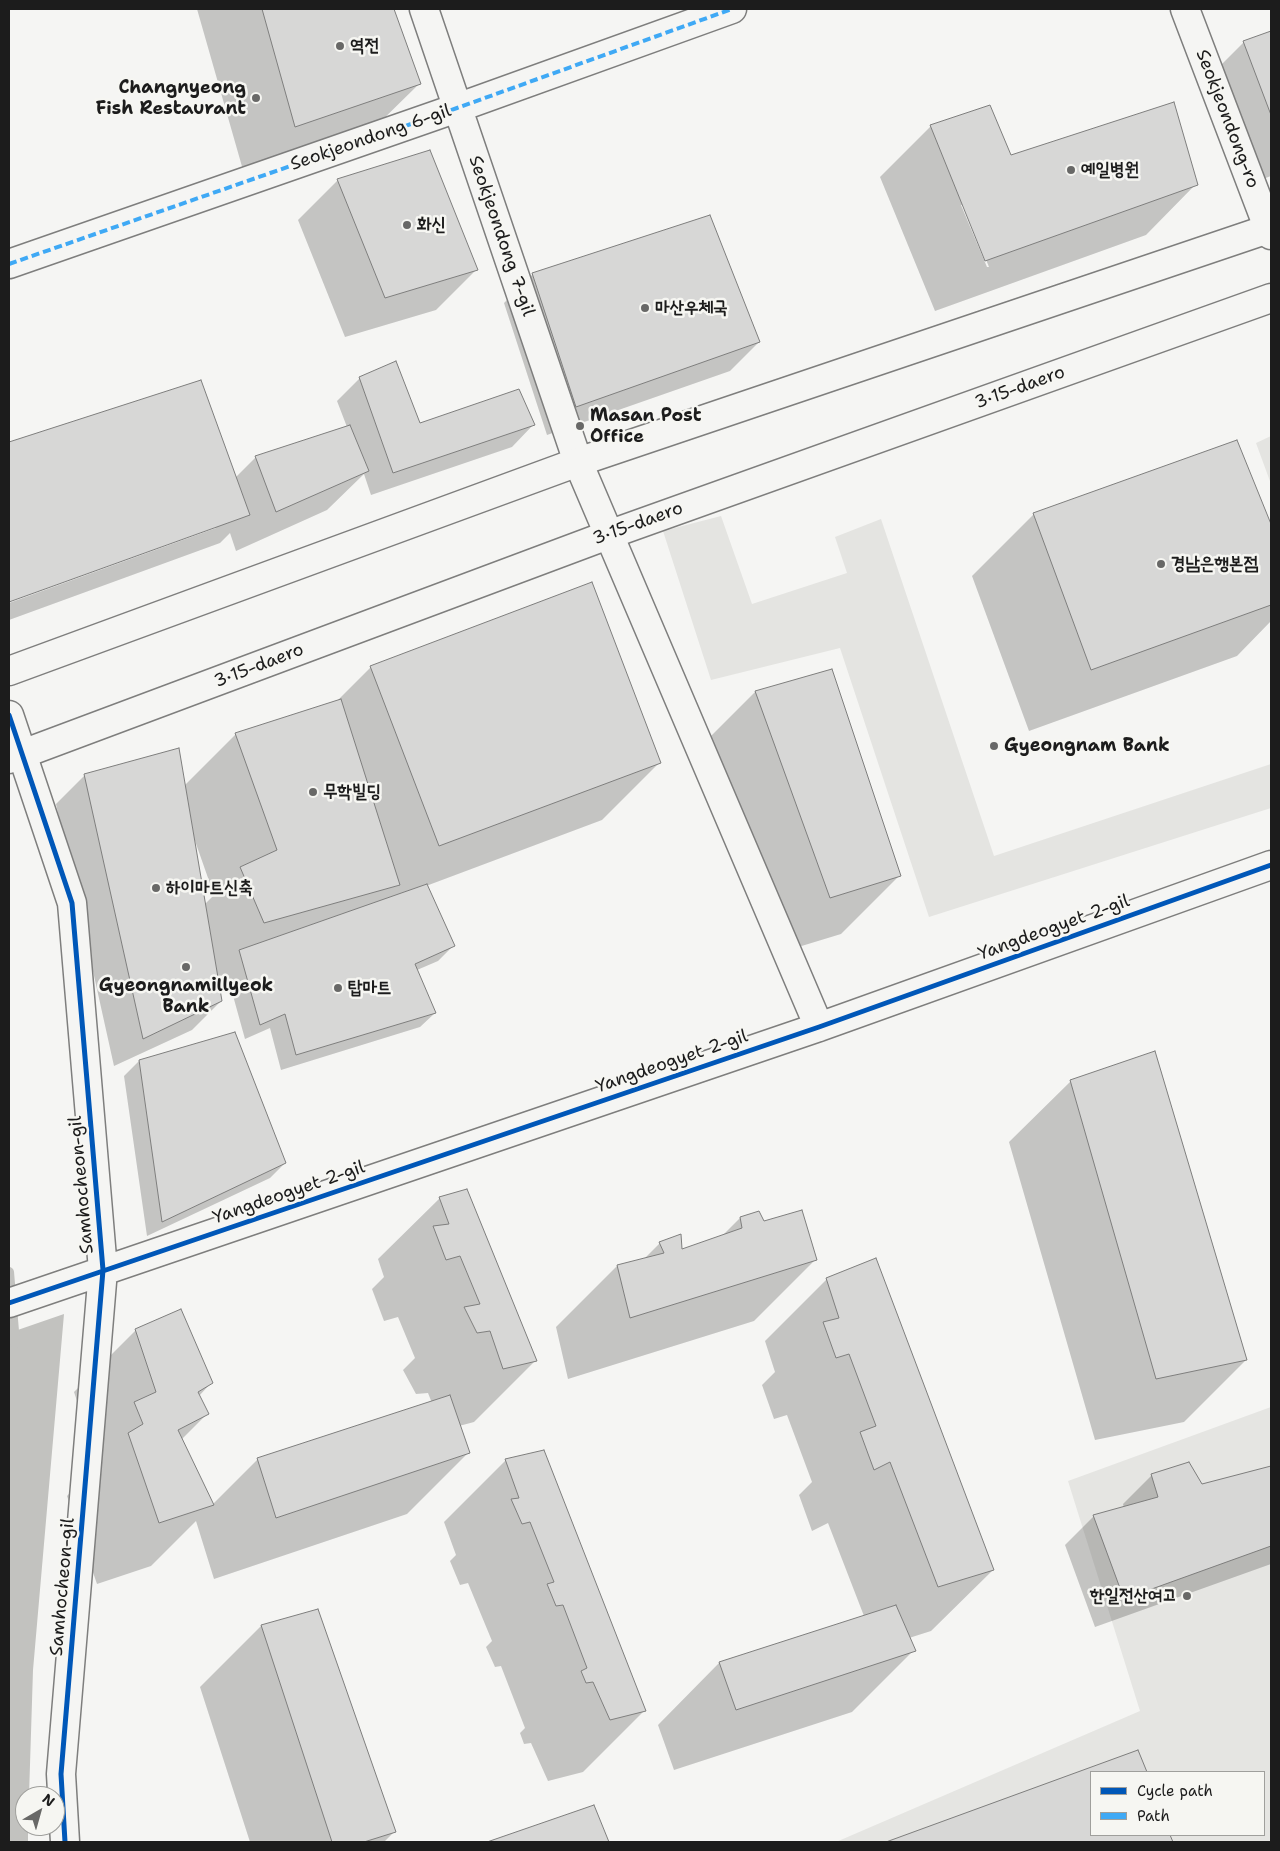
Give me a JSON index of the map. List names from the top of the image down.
{
  "streets": {
    "street": [
      "Seokjeondong-ro",
      "Seokjeondong 6-gil",
      "Seokjeondong 7-gil",
      "3·15-daero",
      "Yangdeogyet 2-gil",
      "Samhocheon-gil"
    ]
  },
  "crossings": [
    ["Seokjeondong 6-gil", "Seokjeondong 7-gil"],
    ["Seokjeondong 7-gil", "3·15-daero"],
    ["Seokjeondong 7-gil", "Yangdeogyet 2-gil"],
    ["3·15-daero", "Samhocheon-gil"],
    ["Yangdeogyet 2-gil", "Samhocheon-gil"]
  ],
  "places": [
    "역전",
    "Changnyeong Fish Restaurant",
    "예일병원",
    "화신",
    "마산우체국",
    "Masan Post Office",
    "경남은행본점",
    "Gyeongnam Bank",
    "무학빌딩",
    "하이마트신축",
    "Gyeongnamillyeok Bank",
    "탑마트",
    "한일전산여고"
  ],
  "legend": ["Cycle path", "Path"],
  "north": "top right"
}
